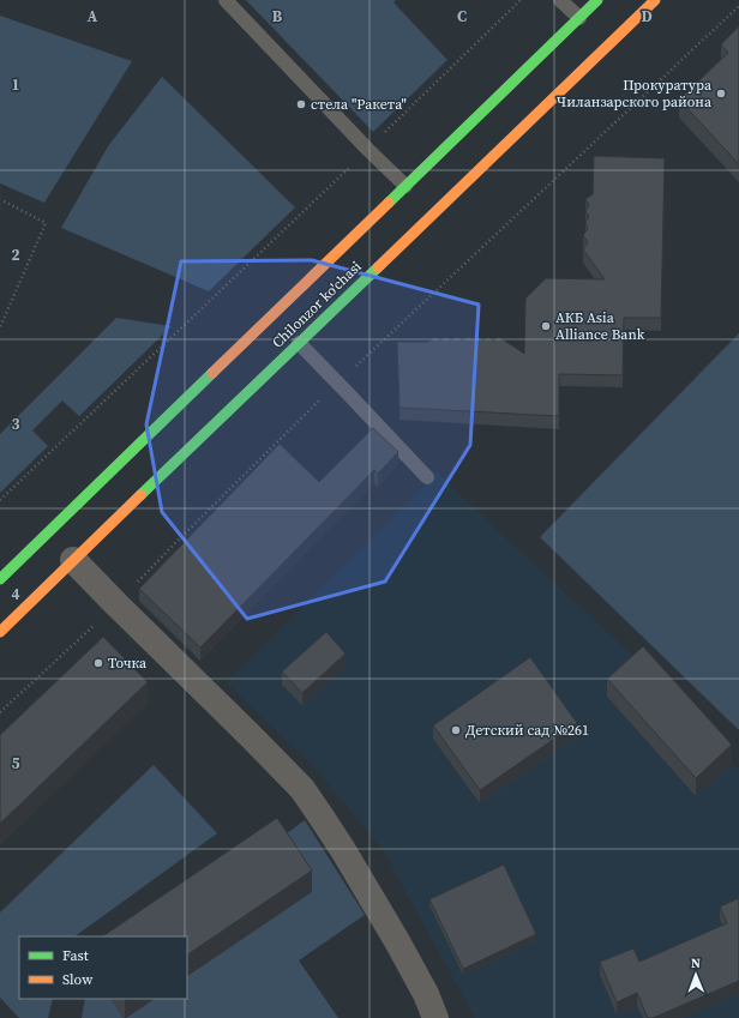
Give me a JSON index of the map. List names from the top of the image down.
{
  "streets": {
    "main road": ["Chilonzor ko'chasi"]
  },
  "places": [
    "Прокуратура Чиланзарского района",
    "стела \"Ракета\"",
    "АКБ Asia Alliance Bank",
    "Точка",
    "Детский сад №261"
  ],
  "legend": ["Fast", "Slow"],
  "north": "top",
  "grid": {
    "columns": [
      "A",
      "B",
      "C",
      "D"
    ],
    "rows": [
      "1",
      "2",
      "3",
      "4",
      "5"
    ]
  }
}
